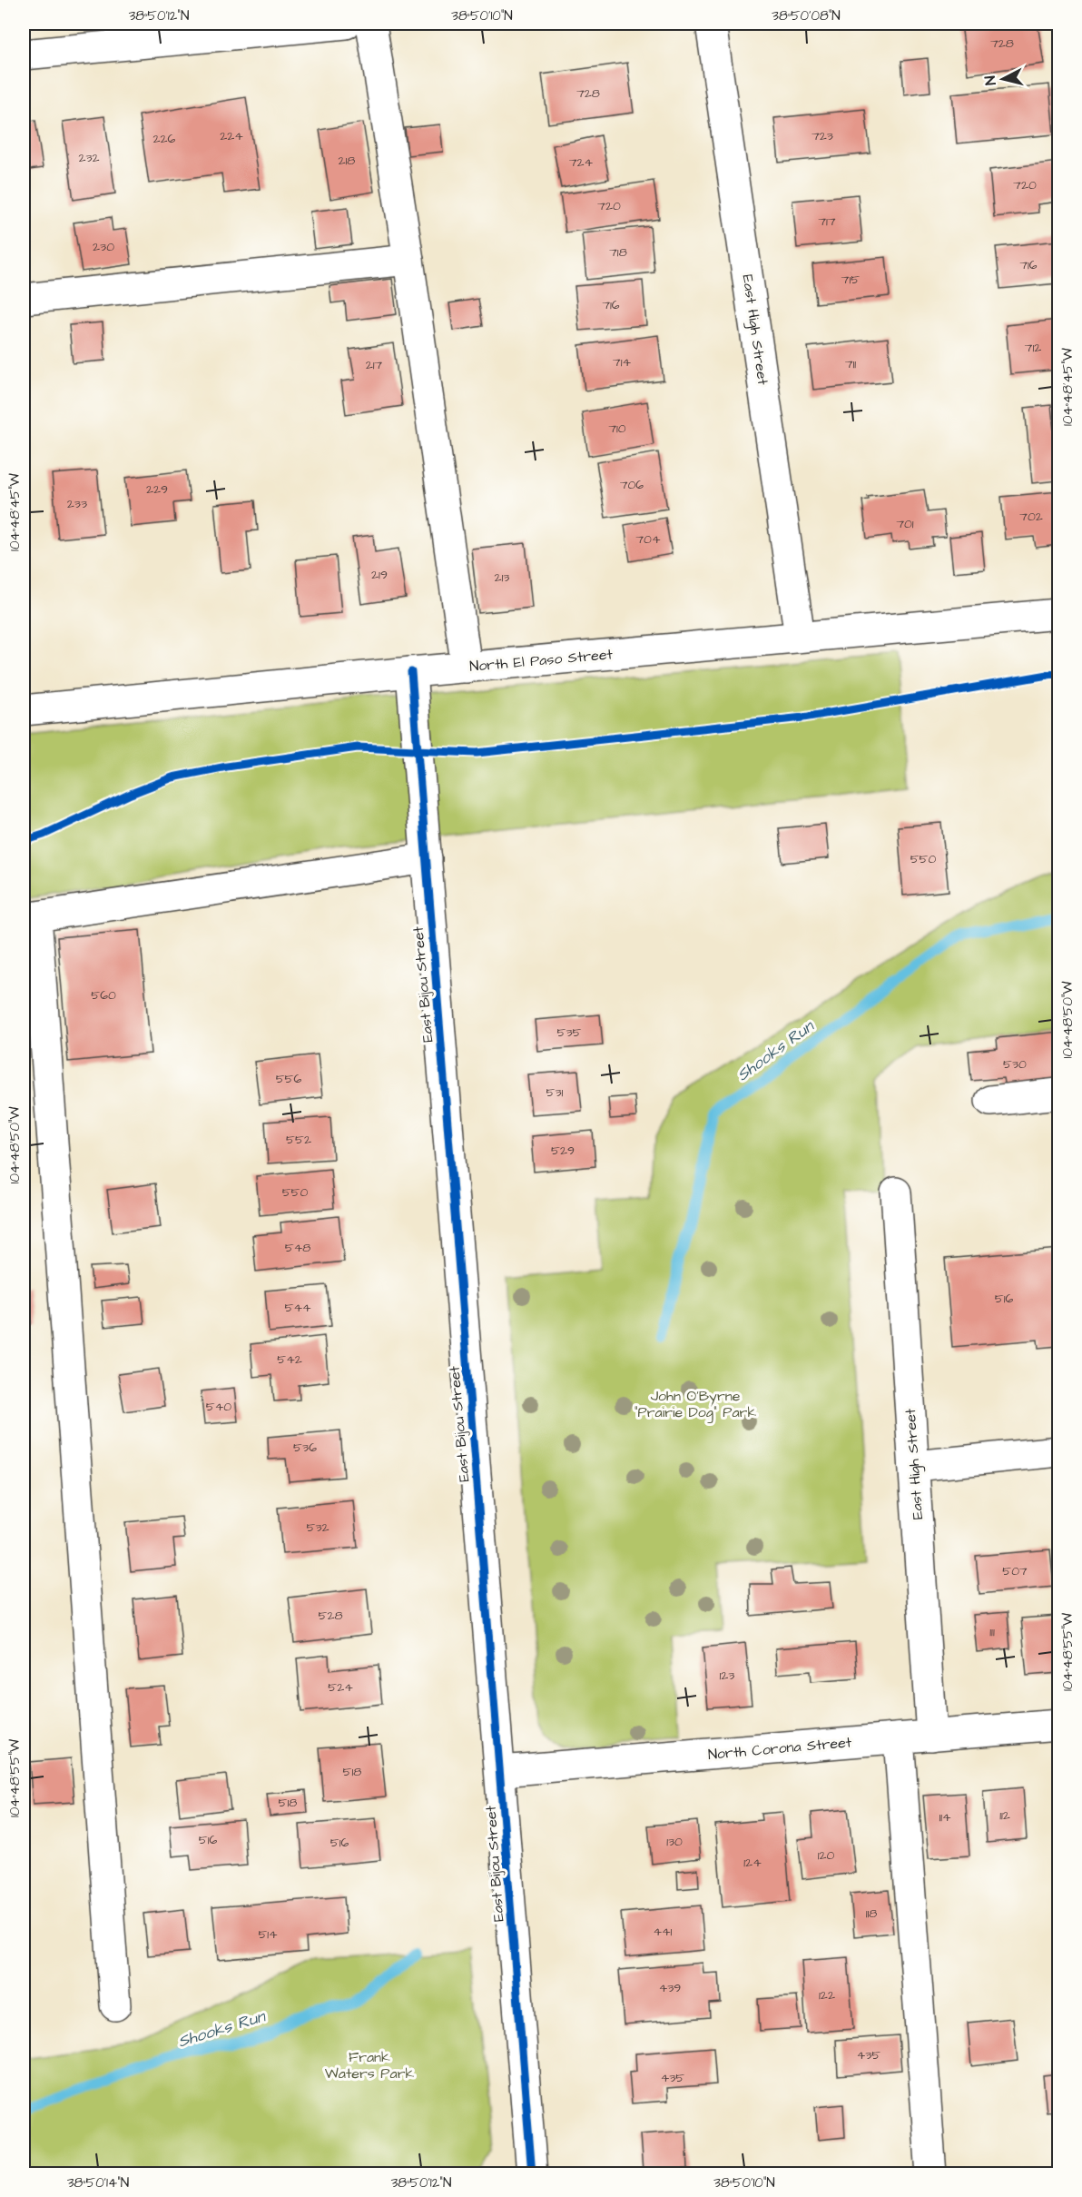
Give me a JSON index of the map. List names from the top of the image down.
{
  "streets": {
    "street": [
      "East High Street",
      "North El Paso Street",
      "East Bijou Street",
      "North Corona Street"
    ]
  },
  "crossings": [
    ["East High Street", "North El Paso Street"],
    ["East High Street", "North Corona Street"],
    ["North El Paso Street", "East Bijou Street"],
    ["East Bijou Street", "North Corona Street"]
  ],
  "water": ["Shooks Run"],
  "parks": ["John O'Byrne \"Prairie Dog\" Park", "Frank Waters Park"],
  "house_numbers": [
    "728",
    "728",
    "224",
    "723",
    "226",
    "232",
    "218",
    "724",
    "720",
    "720",
    "717",
    "230",
    "718",
    "716",
    "715",
    "716",
    "712",
    "714",
    "711",
    "217",
    "710",
    "706",
    "229",
    "233",
    "702",
    "701",
    "704",
    "219",
    "213",
    "550",
    "560",
    "535",
    "530",
    "556",
    "531",
    "552",
    "529",
    "550",
    "548",
    "516",
    "544",
    "542",
    "540",
    "536",
    "532",
    "507",
    "528",
    "111",
    "123",
    "524",
    "518",
    "518",
    "112",
    "114",
    "516",
    "130",
    "516",
    "120",
    "124",
    "118",
    "441",
    "514",
    "439",
    "122",
    "435",
    "435"
  ],
  "north": "left",
  "coordinates": [
    "38°50'12\"N",
    "38°50'10\"N",
    "38°50'08\"N",
    "104°48'45\"W",
    "104°48'50\"W",
    "104°48'55\"W",
    "38°50'14\"N"
  ]
}
